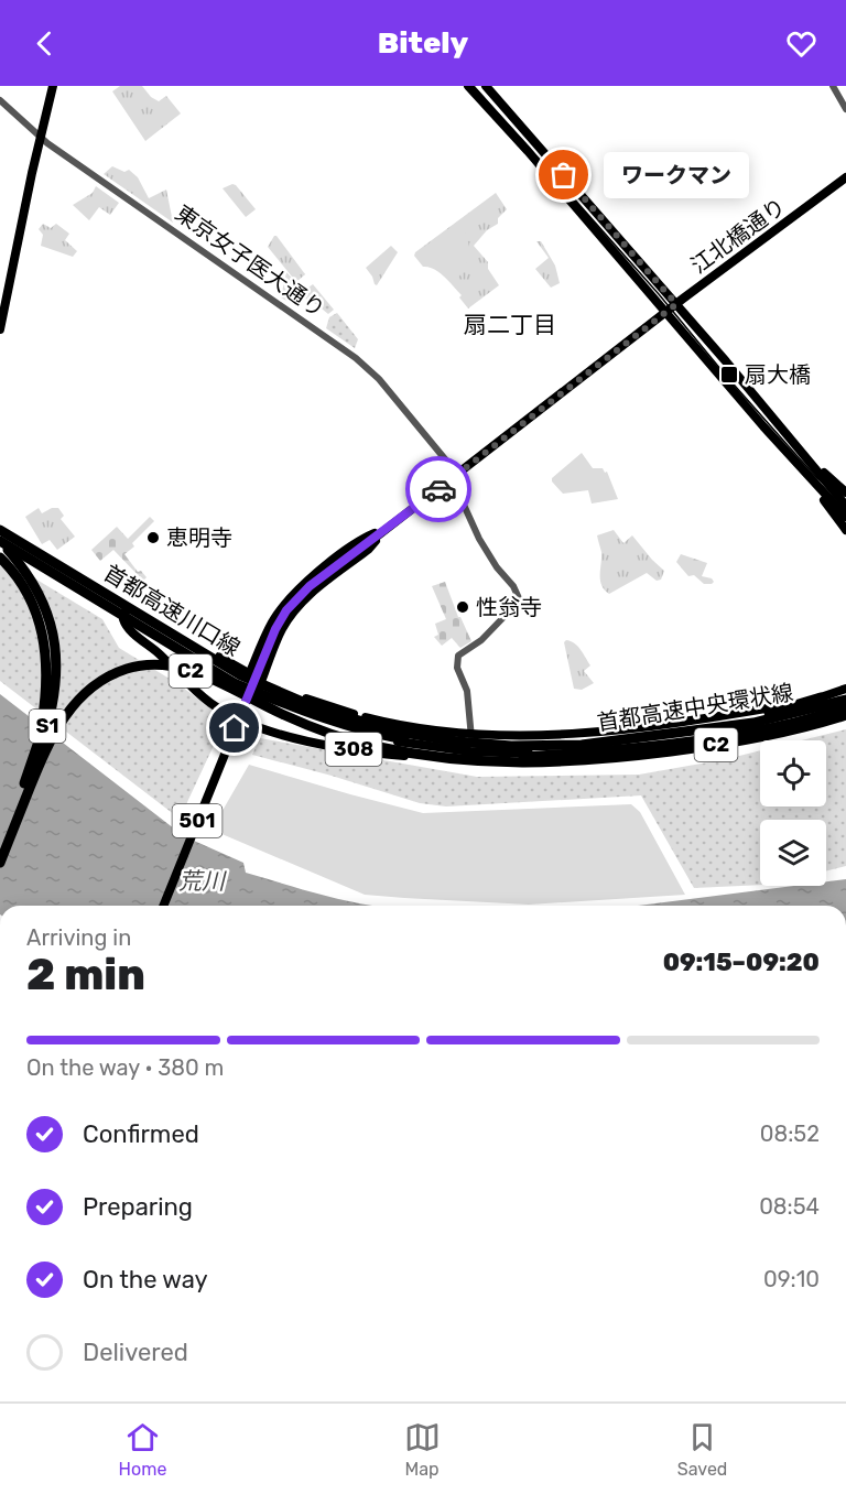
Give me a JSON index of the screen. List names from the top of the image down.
{
  "streets": {
    "highway": [
      "首都高速川口線",
      "C2",
      "首都高速中央環状線",
      "S1"
    ],
    "main road": ["江北橋通り", "308", "501"],
    "street": ["東京女子医大通り"]
  },
  "crossings": [
    ["江北橋通り", "東京女子医大通り"],
    ["江北橋通り", "308"],
    ["首都高速川口線", "首都高速中央環状線"],
    ["首都高速中央環状線", "S1"]
  ],
  "districts": ["扇二丁目"],
  "water": ["荒川"],
  "places": {
    "other": ["ワークマン", "恵明寺", "性翁寺"],
    "transit": ["扇大橋"]
  },
  "page": {
    "header": "Bitely",
    "bubble": "ワークマン",
    "heading": ["2 min", "Arriving in", "09:15–09:20"],
    "bar": "On the way · 380 m",
    "list": [
      ["Confirmed", "08:52"],
      ["Preparing", "08:54"],
      ["On the way", "09:10"],
      "Delivered"
    ],
    "tabs": ["Home", "Map", "Saved"]
  }
}
